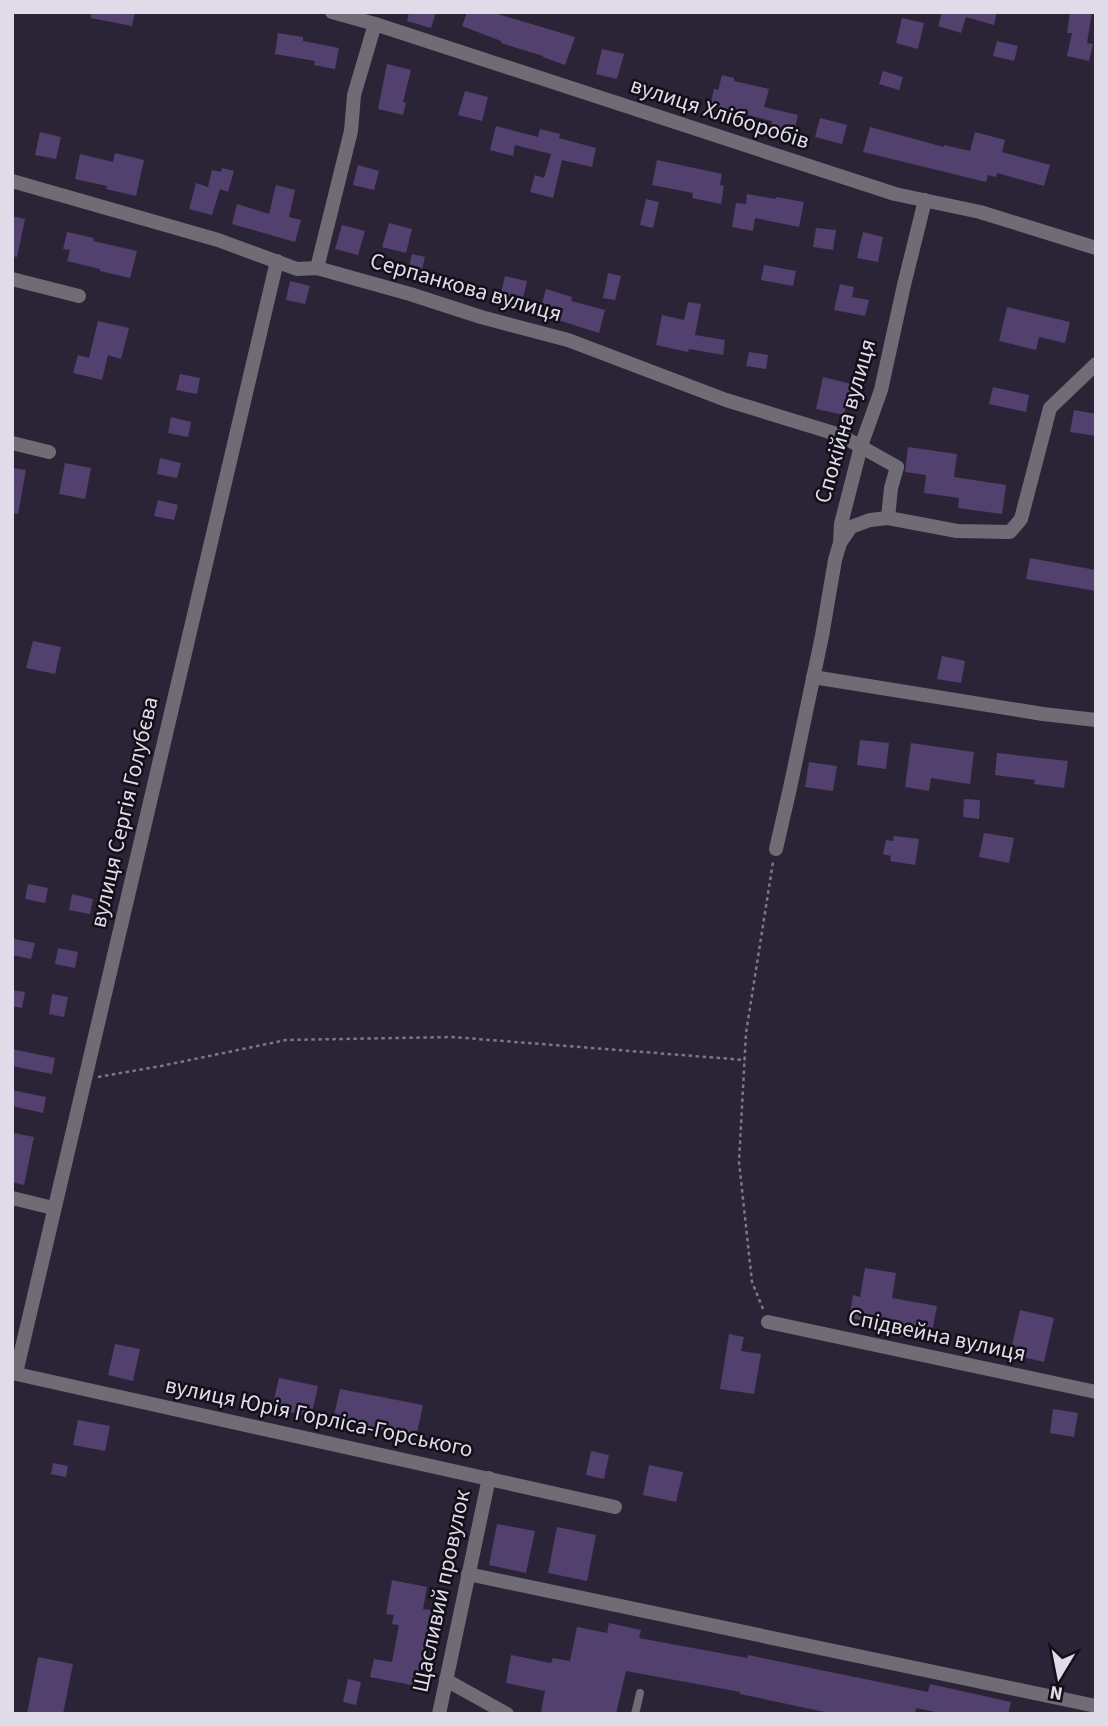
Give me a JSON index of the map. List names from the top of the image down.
{
  "streets": {
    "street": [
      "вулиця Хліборобів",
      "Серпанкова вулиця",
      "Спокійна вулиця",
      "вулиця Сергія Голубєва",
      "Спідвейна вулиця",
      "вулиця Юрія Горліса-Горського",
      "Щасливий провулок"
    ]
  },
  "crossings": [
    ["вулиця Хліборобів", "Спокійна вулиця"],
    ["Серпанкова вулиця", "Спокійна вулиця"],
    ["Серпанкова вулиця", "вулиця Сергія Голубєва"],
    ["вулиця Сергія Голубєва", "вулиця Юрія Горліса-Горського"],
    ["вулиця Юрія Горліса-Горського", "Щасливий провулок"]
  ],
  "north": "bottom"
}
